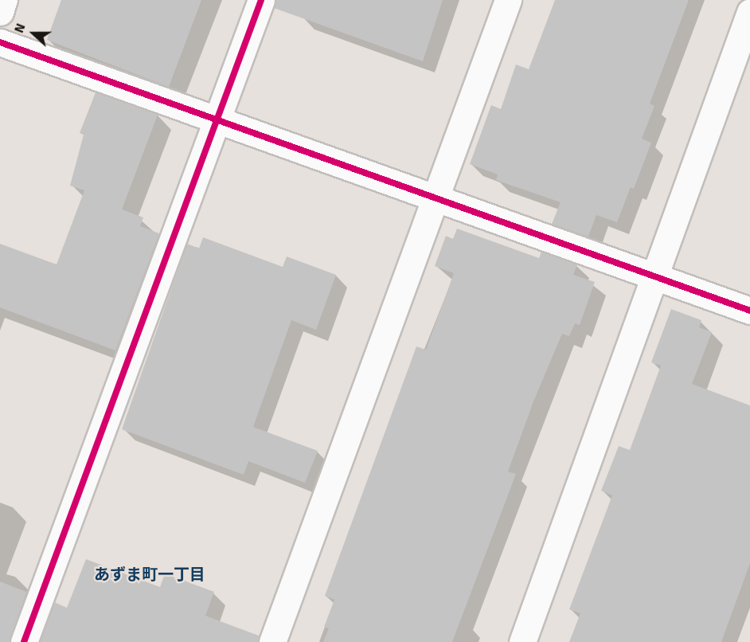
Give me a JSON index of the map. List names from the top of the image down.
{
  "districts": ["あずま町一丁目"],
  "north": "left"
}
